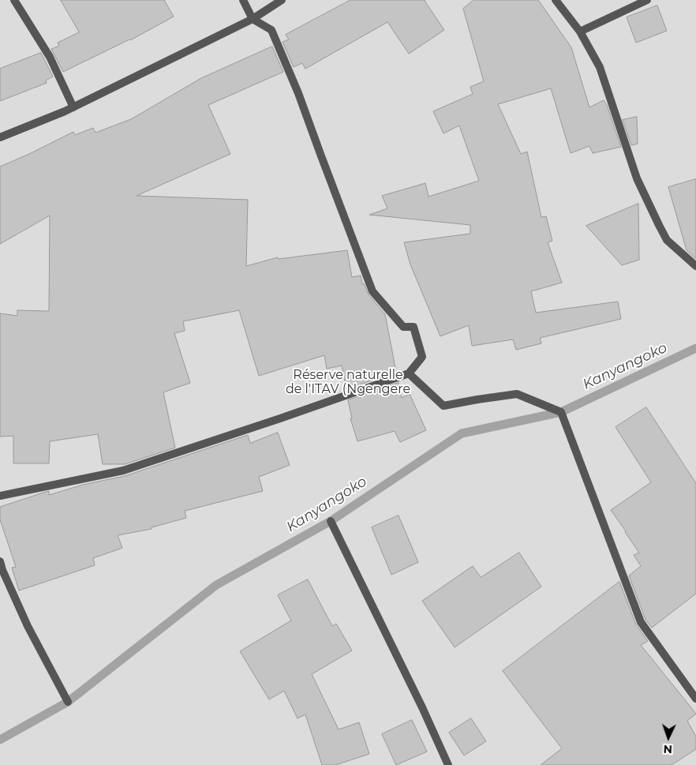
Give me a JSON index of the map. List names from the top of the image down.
{
  "water": ["Kanyangoko"],
  "parks": ["Réserve naturelle de l'ITAV (Ngengere"],
  "north": "bottom"
}
